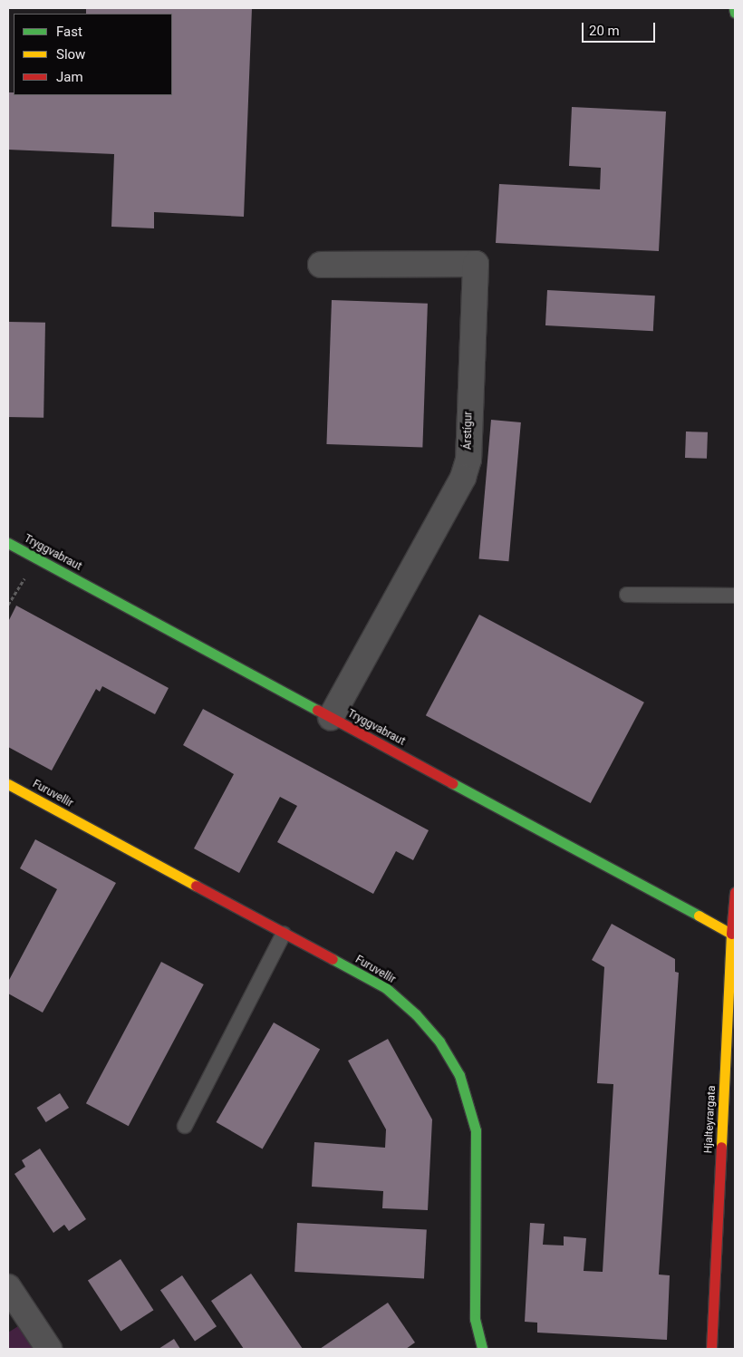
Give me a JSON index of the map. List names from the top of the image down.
{
  "streets": {
    "main road": ["Tryggvabraut", "Furuvellir", "Hjalteyrargata"],
    "street": ["Árstígur"]
  },
  "crossings": [
    ["Árstígur", "Tryggvabraut"],
    ["Tryggvabraut", "Hjalteyrargata"]
  ],
  "legend": ["Fast", "Slow", "Jam"],
  "scale_bar": "20 m"
}
